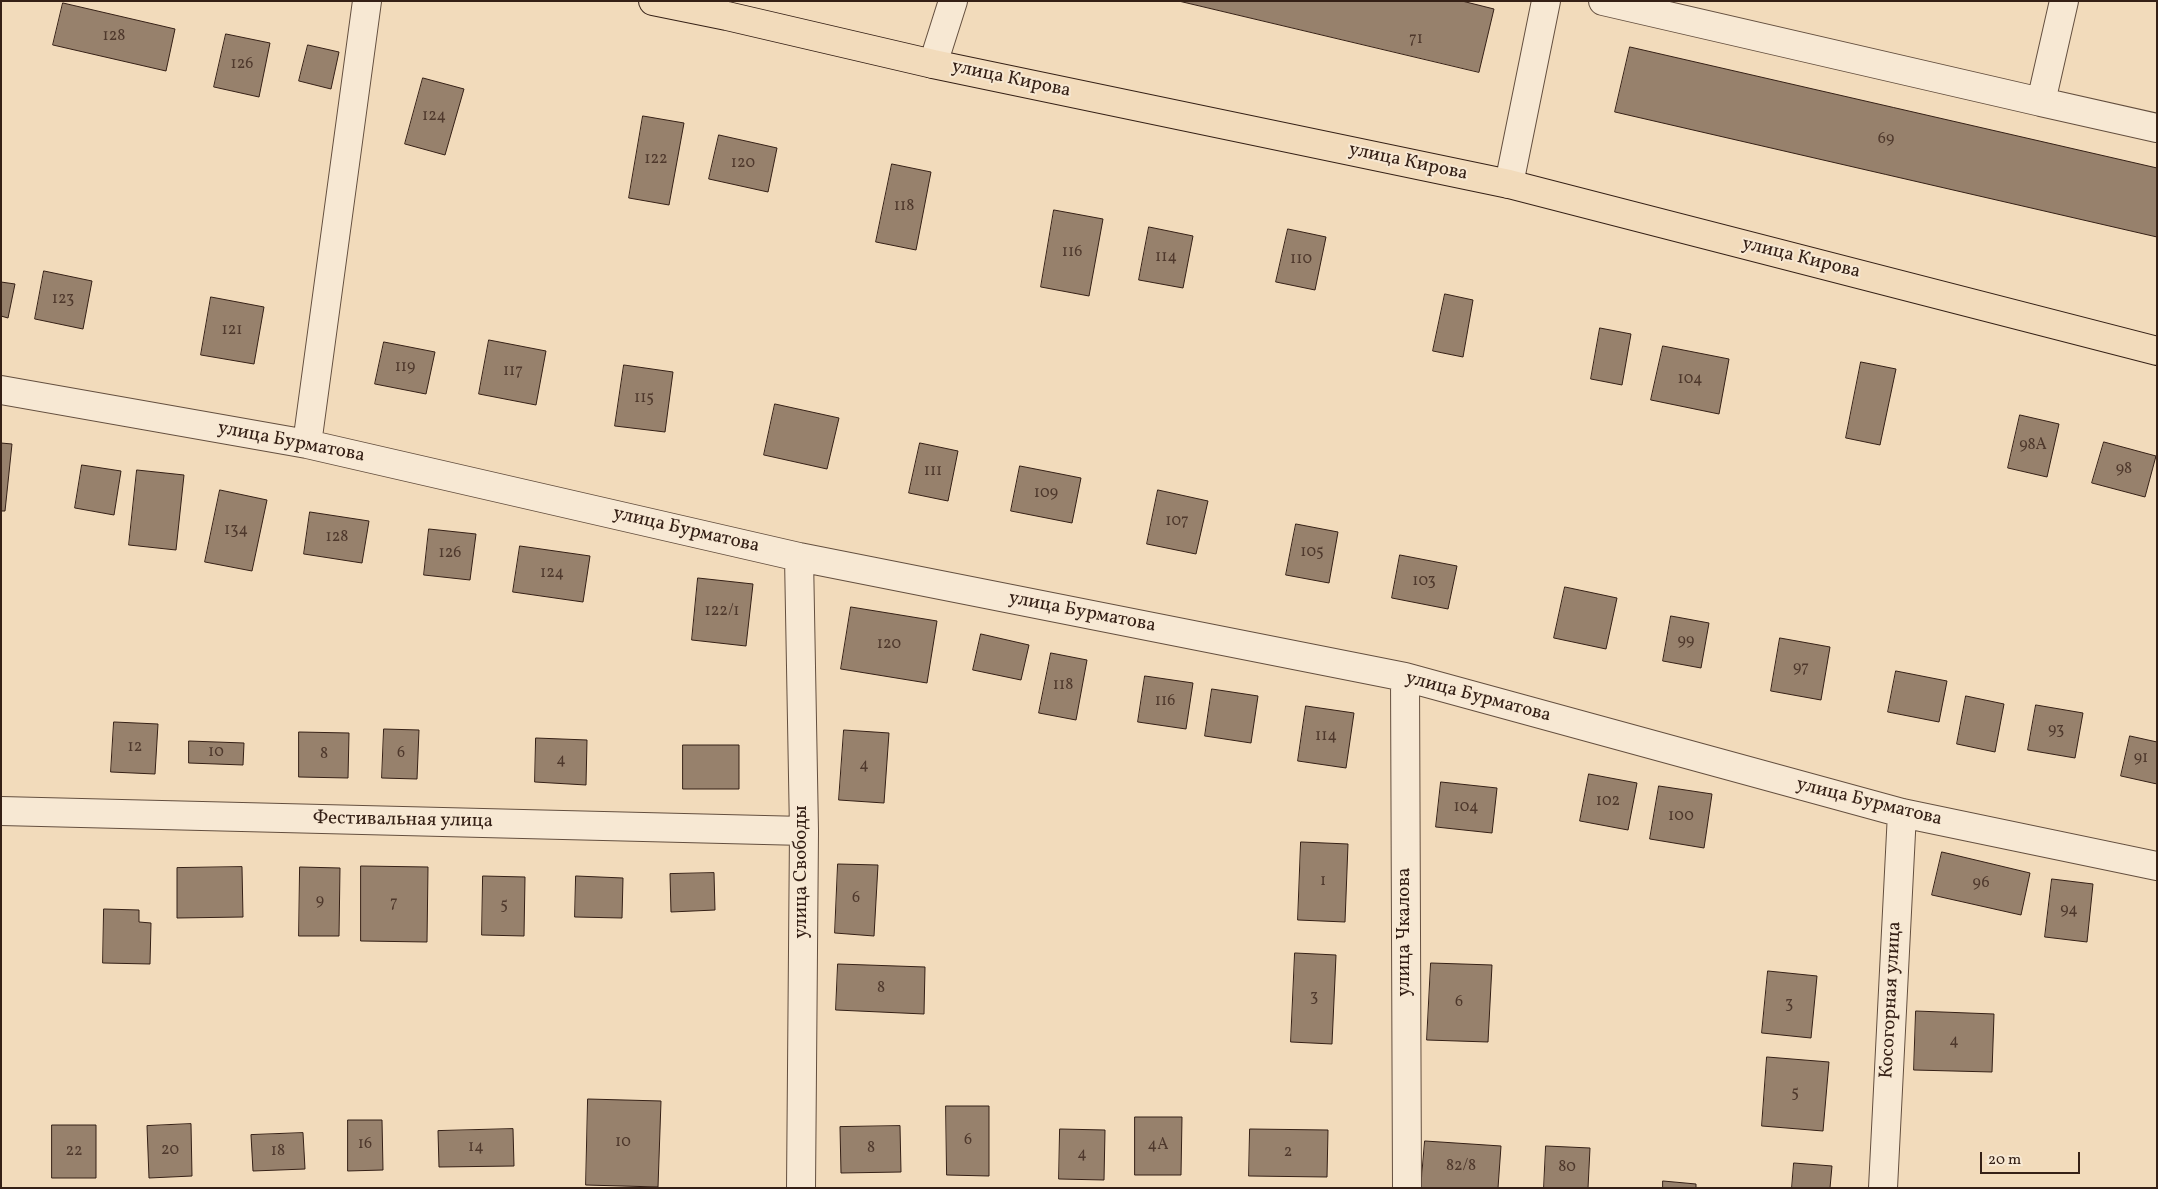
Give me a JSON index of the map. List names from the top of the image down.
{
  "streets": {
    "main road": ["улица Кирова"],
    "street": [
      "улица Бурматова",
      "Фестивальная улица",
      "улица Свободы",
      "улица Чкалова",
      "Косогорная улица"
    ]
  },
  "crossings": [
    ["улица Бурматова", "улица Свободы"],
    ["улица Бурматова", "улица Чкалова"],
    ["улица Бурматова", "Косогорная улица"],
    ["Фестивальная улица", "улица Свободы"]
  ],
  "house_numbers": [
    "128",
    "71",
    "126",
    "124",
    "69",
    "122",
    "120",
    "118",
    "116",
    "114",
    "110",
    "123",
    "121",
    "119",
    "117",
    "104",
    "115",
    "98А",
    "98",
    "111",
    "109",
    "107",
    "134",
    "128",
    "105",
    "126",
    "124",
    "103",
    "122/1",
    "99",
    "120",
    "97",
    "118",
    "116",
    "93",
    "114",
    "12",
    "10",
    "6",
    "8",
    "91",
    "4",
    "4",
    "102",
    "104",
    "100",
    "1",
    "96",
    "6",
    "9",
    "7",
    "5",
    "94",
    "8",
    "3",
    "6",
    "3",
    "4",
    "5",
    "6",
    "10",
    "16",
    "4А",
    "14",
    "8",
    "20",
    "22",
    "18",
    "2",
    "4",
    "82/8",
    "80"
  ],
  "scale_bar": "20 m"
}
